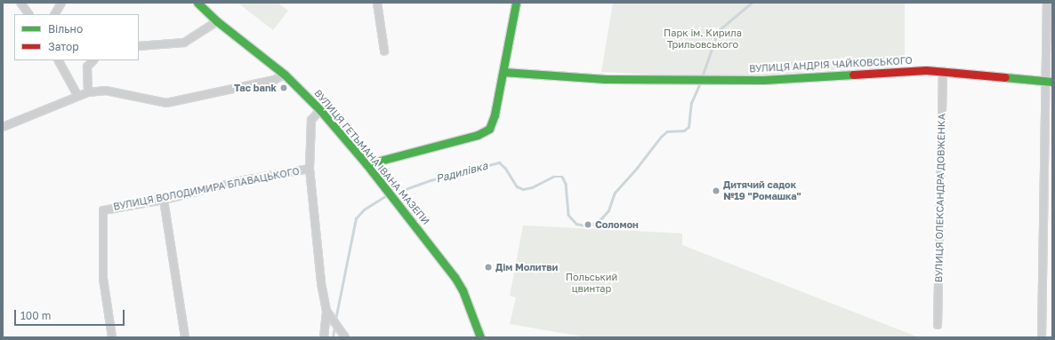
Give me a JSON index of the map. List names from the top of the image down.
{
  "streets": {
    "street": [
      "ВУЛИЦЯ АНДРІЯ ЧАЙКОВСЬКОГО",
      "ВУЛИЦЯ ГЕТЬМАНА ІВАНА МАЗЕПИ",
      "ВУЛИЦЯ ВОЛОДИМИРА БЛАВАЦЬКОГО",
      "ВУЛИЦЯ ОЛЕКСАНДРА ДОВЖЕНКА"
    ]
  },
  "crossings": [
    ["ВУЛИЦЯ АНДРІЯ ЧАЙКОВСЬКОГО", "ВУЛИЦЯ ОЛЕКСАНДРА ДОВЖЕНКА"]
  ],
  "water": ["Радилівка"],
  "parks": ["Парк ім. Кирила Трильовського", "Польський цвинтар"],
  "places": [
    "Tac bank",
    "Дитячий садок №19 \"Ромашка\"",
    "Соломон",
    "Дім Молитви"
  ],
  "legend": ["Вільно", "Затор"],
  "scale_bar": "100 m"
}
